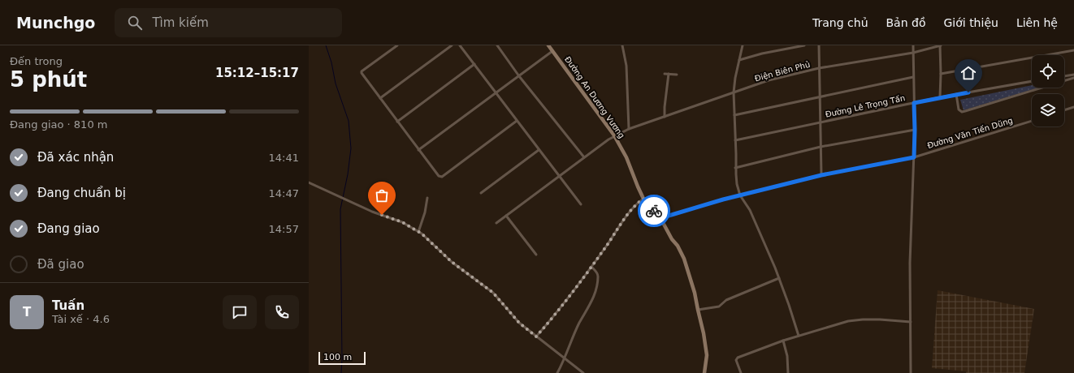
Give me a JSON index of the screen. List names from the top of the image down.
{
  "streets": {
    "main road": ["Đường An Dương Vương"],
    "street": ["Điện Biên Phủ", "Đường Lê Trọng Tấn", "Đường Văn Tiến Dũng"]
  },
  "crossings": [
    ["Điện Biên Phủ", "Đường An Dương Vương"],
    ["Đường An Dương Vương", "Đường Văn Tiến Dũng"]
  ],
  "scale_bar": "100 m",
  "page": {
    "header": "Munchgo",
    "search": "Tìm kiếm",
    "nav": [
      "Trang chủ",
      "Bản đồ",
      "Giới thiệu",
      "Liên hệ"
    ],
    "heading": ["5 phút", "Đến trong", "15:12–15:17"],
    "panel": ["Tuấn", "Tài xế · 4.6"],
    "bar": "Đang giao · 810 m",
    "list": [
      ["Đã xác nhận", "14:41"],
      ["Đang chuẩn bị", "14:47"],
      ["Đang giao", "14:57"],
      "Đã giao"
    ],
    "round": "T",
    "scale": "100 m"
  }
}
